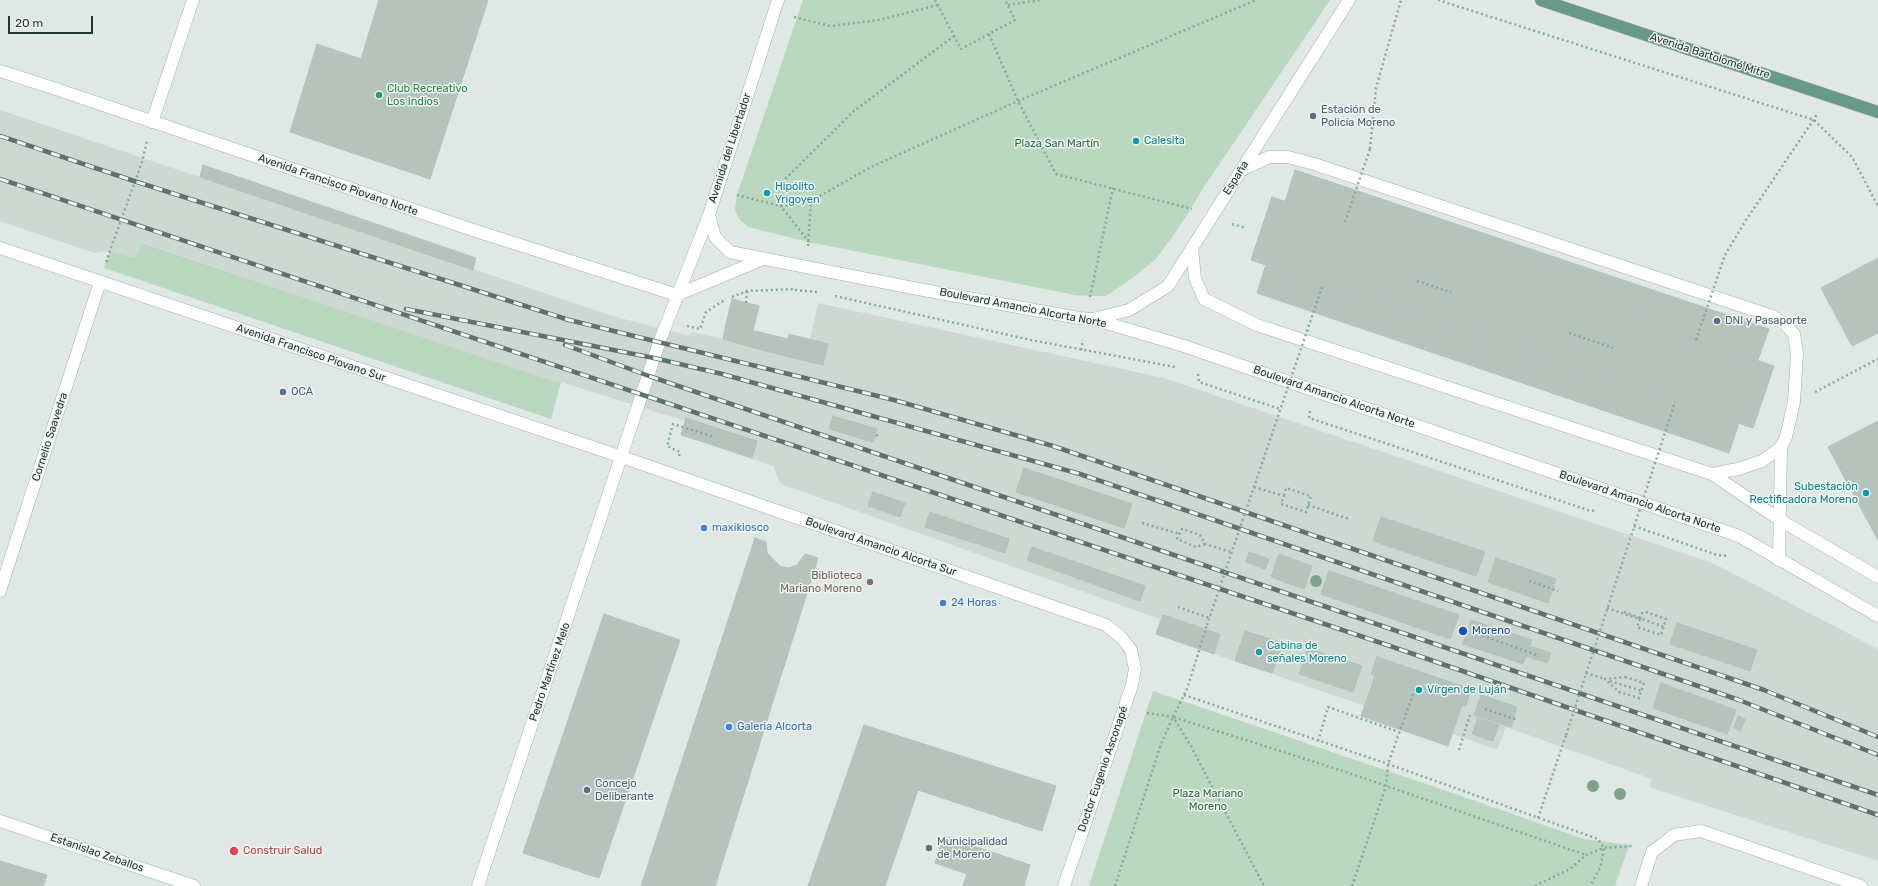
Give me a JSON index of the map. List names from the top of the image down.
{
  "streets": {
    "main road": ["Avenida Bartolomé Mitre"],
    "street": [
      "Avenida del Libertador",
      "España",
      "Avenida Francisco Piovano Norte",
      "Boulevard Amancio Alcorta Norte",
      "Avenida Francisco Piovano Sur",
      "Cornelio Saavedra",
      "Boulevard Amancio Alcorta Sur",
      "Pedro Martínez Melo",
      "Doctor Eugenio Asconapé",
      "Estanislao Zeballos"
    ]
  },
  "crossings": [
    ["Avenida del Libertador", "Avenida Francisco Piovano Norte"],
    ["Avenida del Libertador", "Boulevard Amancio Alcorta Norte"],
    ["Avenida del Libertador", "Avenida Francisco Piovano Sur"],
    ["Avenida del Libertador", "Boulevard Amancio Alcorta Sur"],
    ["Avenida del Libertador", "Pedro Martínez Melo"],
    ["España", "Boulevard Amancio Alcorta Norte"],
    ["Avenida Francisco Piovano Sur", "Cornelio Saavedra"],
    ["Avenida Francisco Piovano Sur", "Boulevard Amancio Alcorta Sur"],
    ["Avenida Francisco Piovano Sur", "Pedro Martínez Melo"],
    ["Boulevard Amancio Alcorta Sur", "Pedro Martínez Melo"],
    ["Boulevard Amancio Alcorta Sur", "Doctor Eugenio Asconapé"]
  ],
  "parks": ["Plaza San Martín", "Plaza Mariano Moreno"],
  "places": [
    "Club Recreativo Los Indios",
    "Estación de Policía Moreno",
    "Calesita",
    "Hipólito Yrigoyen",
    "DNI y Pasaporte",
    "OCA",
    "Subestación Rectificadora Moreno",
    "maxikiosco",
    "Biblioteca Mariano Moreno",
    "24 Horas",
    "Moreno",
    "Cabina de señales Moreno",
    "Vírgen de Luján",
    "Galeria Alcorta",
    "Concejo Deliberante",
    "Municipalidad de Moreno",
    "Construir Salud"
  ],
  "scale_bar": "20 m"
}
